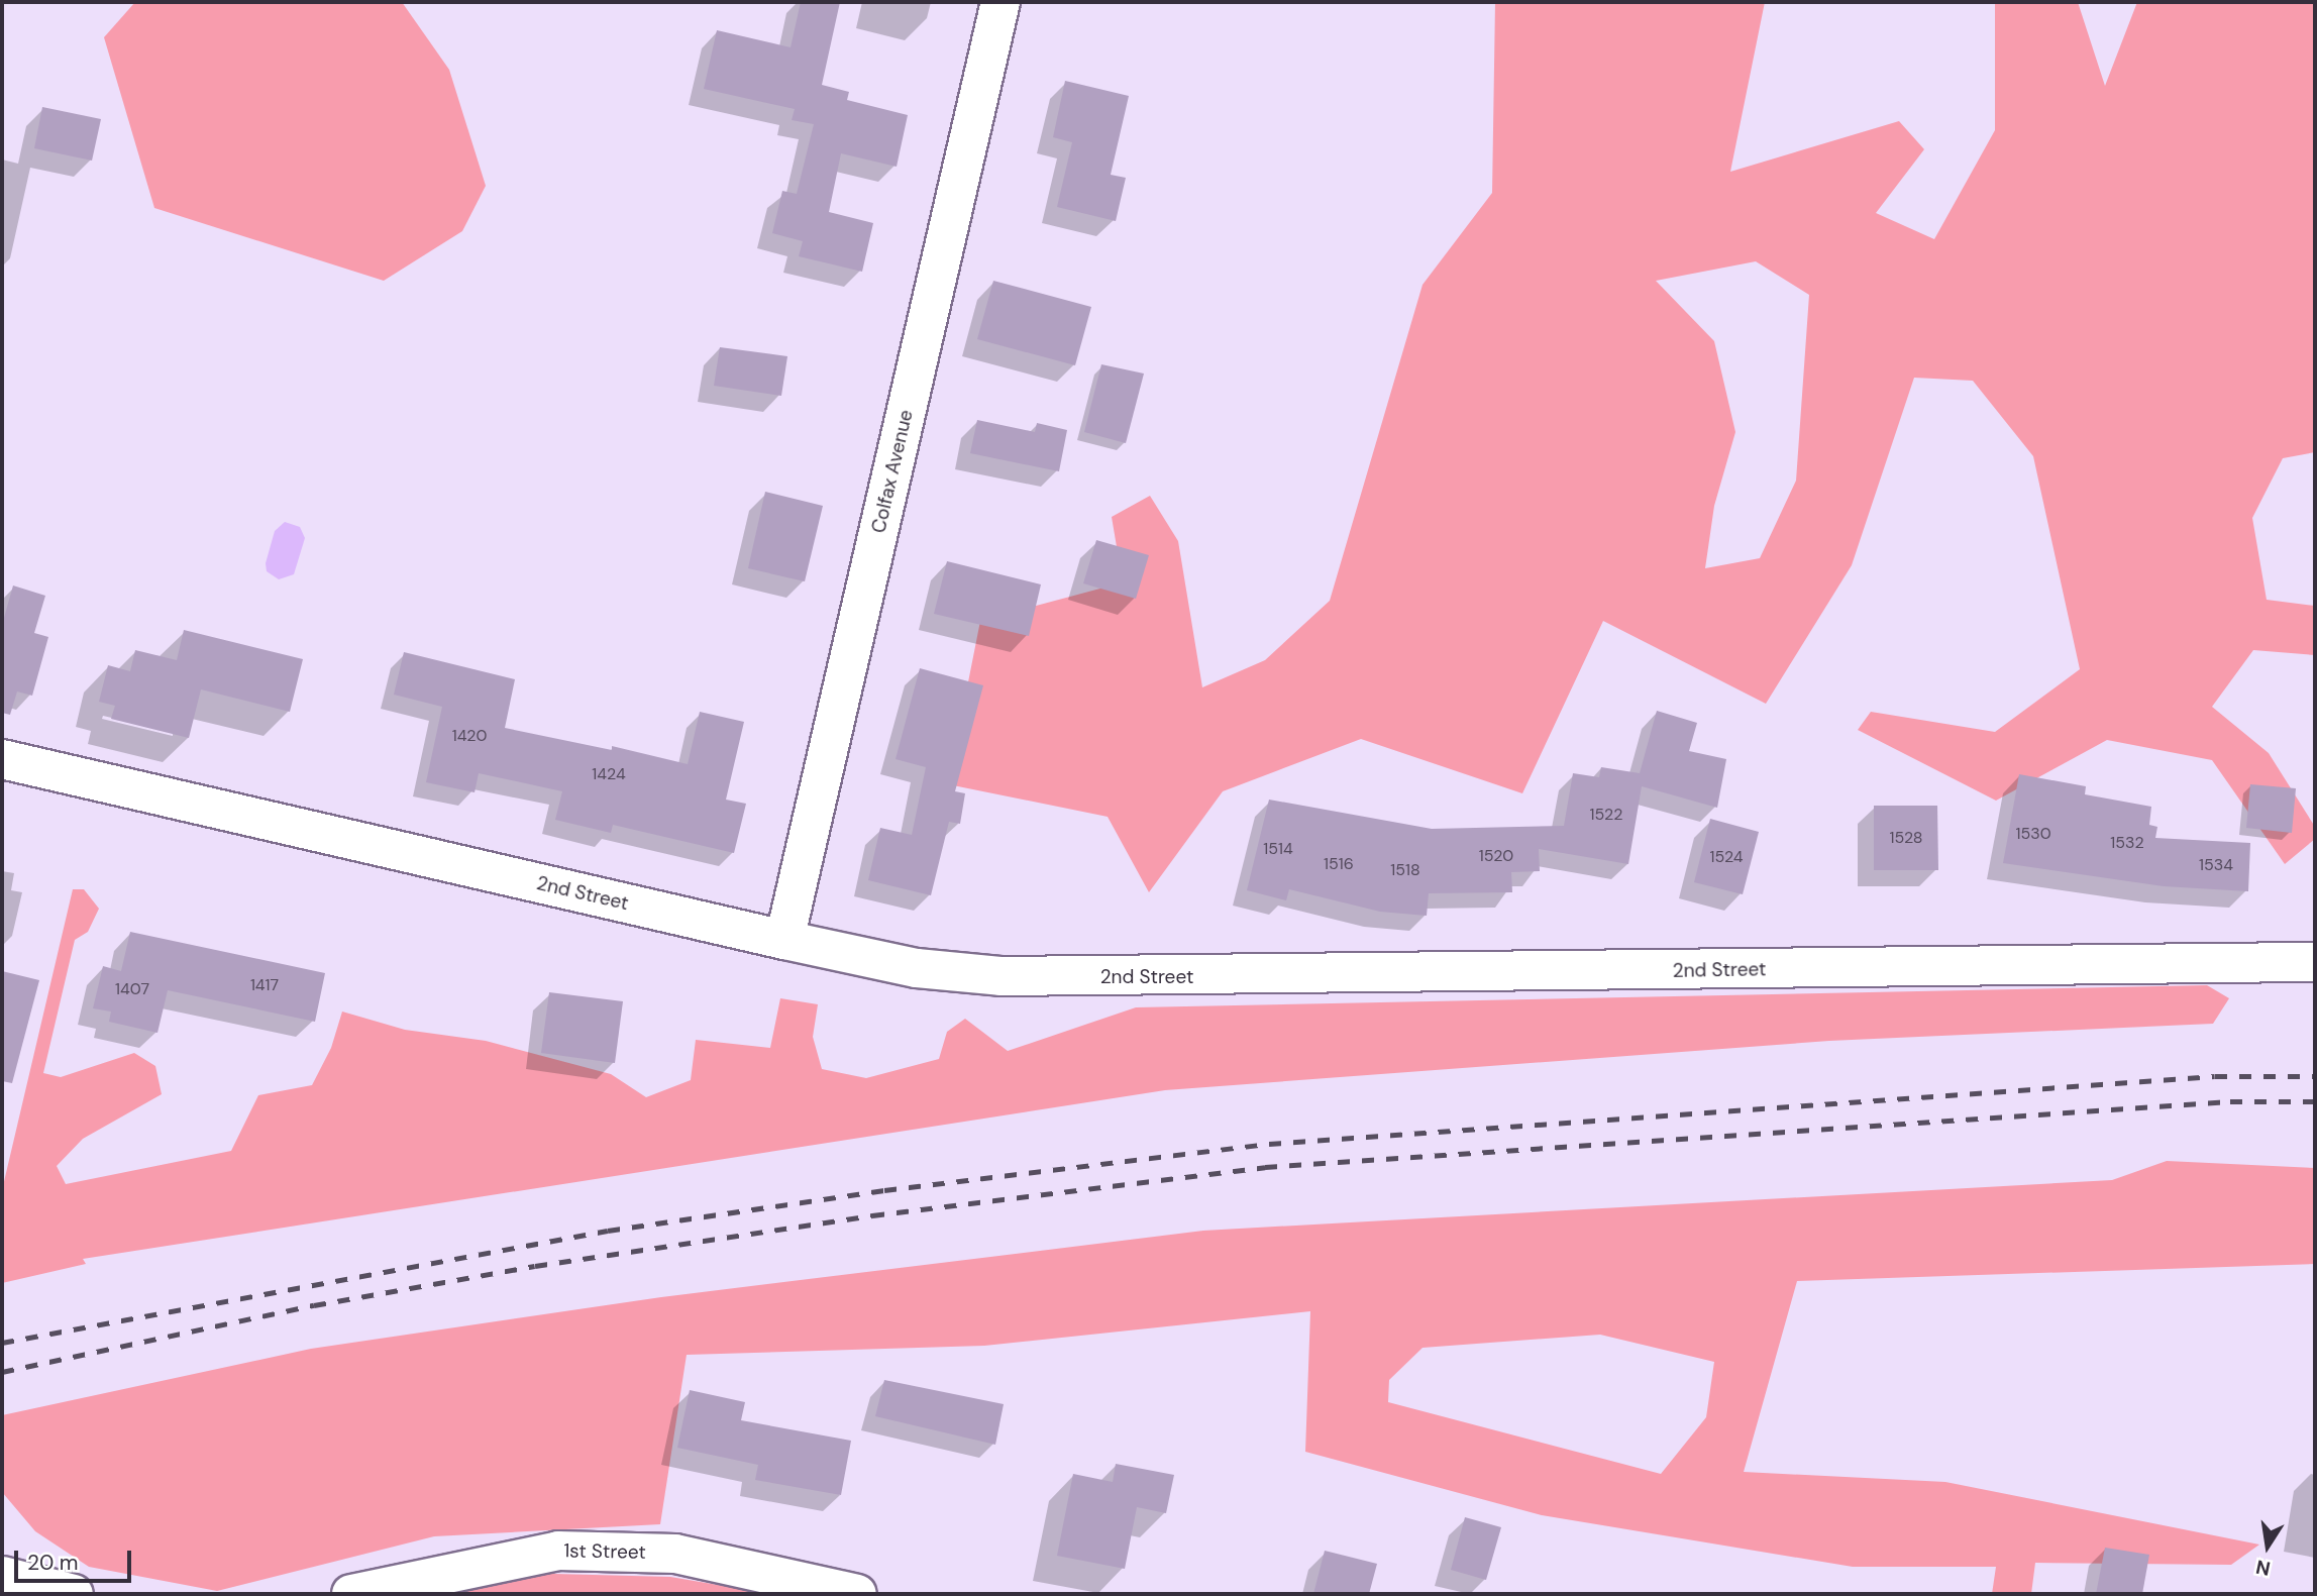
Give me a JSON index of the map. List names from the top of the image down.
{
  "streets": {
    "street": ["Colfax Avenue", "2nd Street", "1st Street"]
  },
  "crossings": [
    ["Colfax Avenue", "2nd Street"]
  ],
  "house_numbers": [
    "1420",
    "1424",
    "1522",
    "1530",
    "1528",
    "1532",
    "1514",
    "1520",
    "1524",
    "1516",
    "1534",
    "1518",
    "1417",
    "1407"
  ],
  "scale_bar": "20 m",
  "north": "bottom"
}
